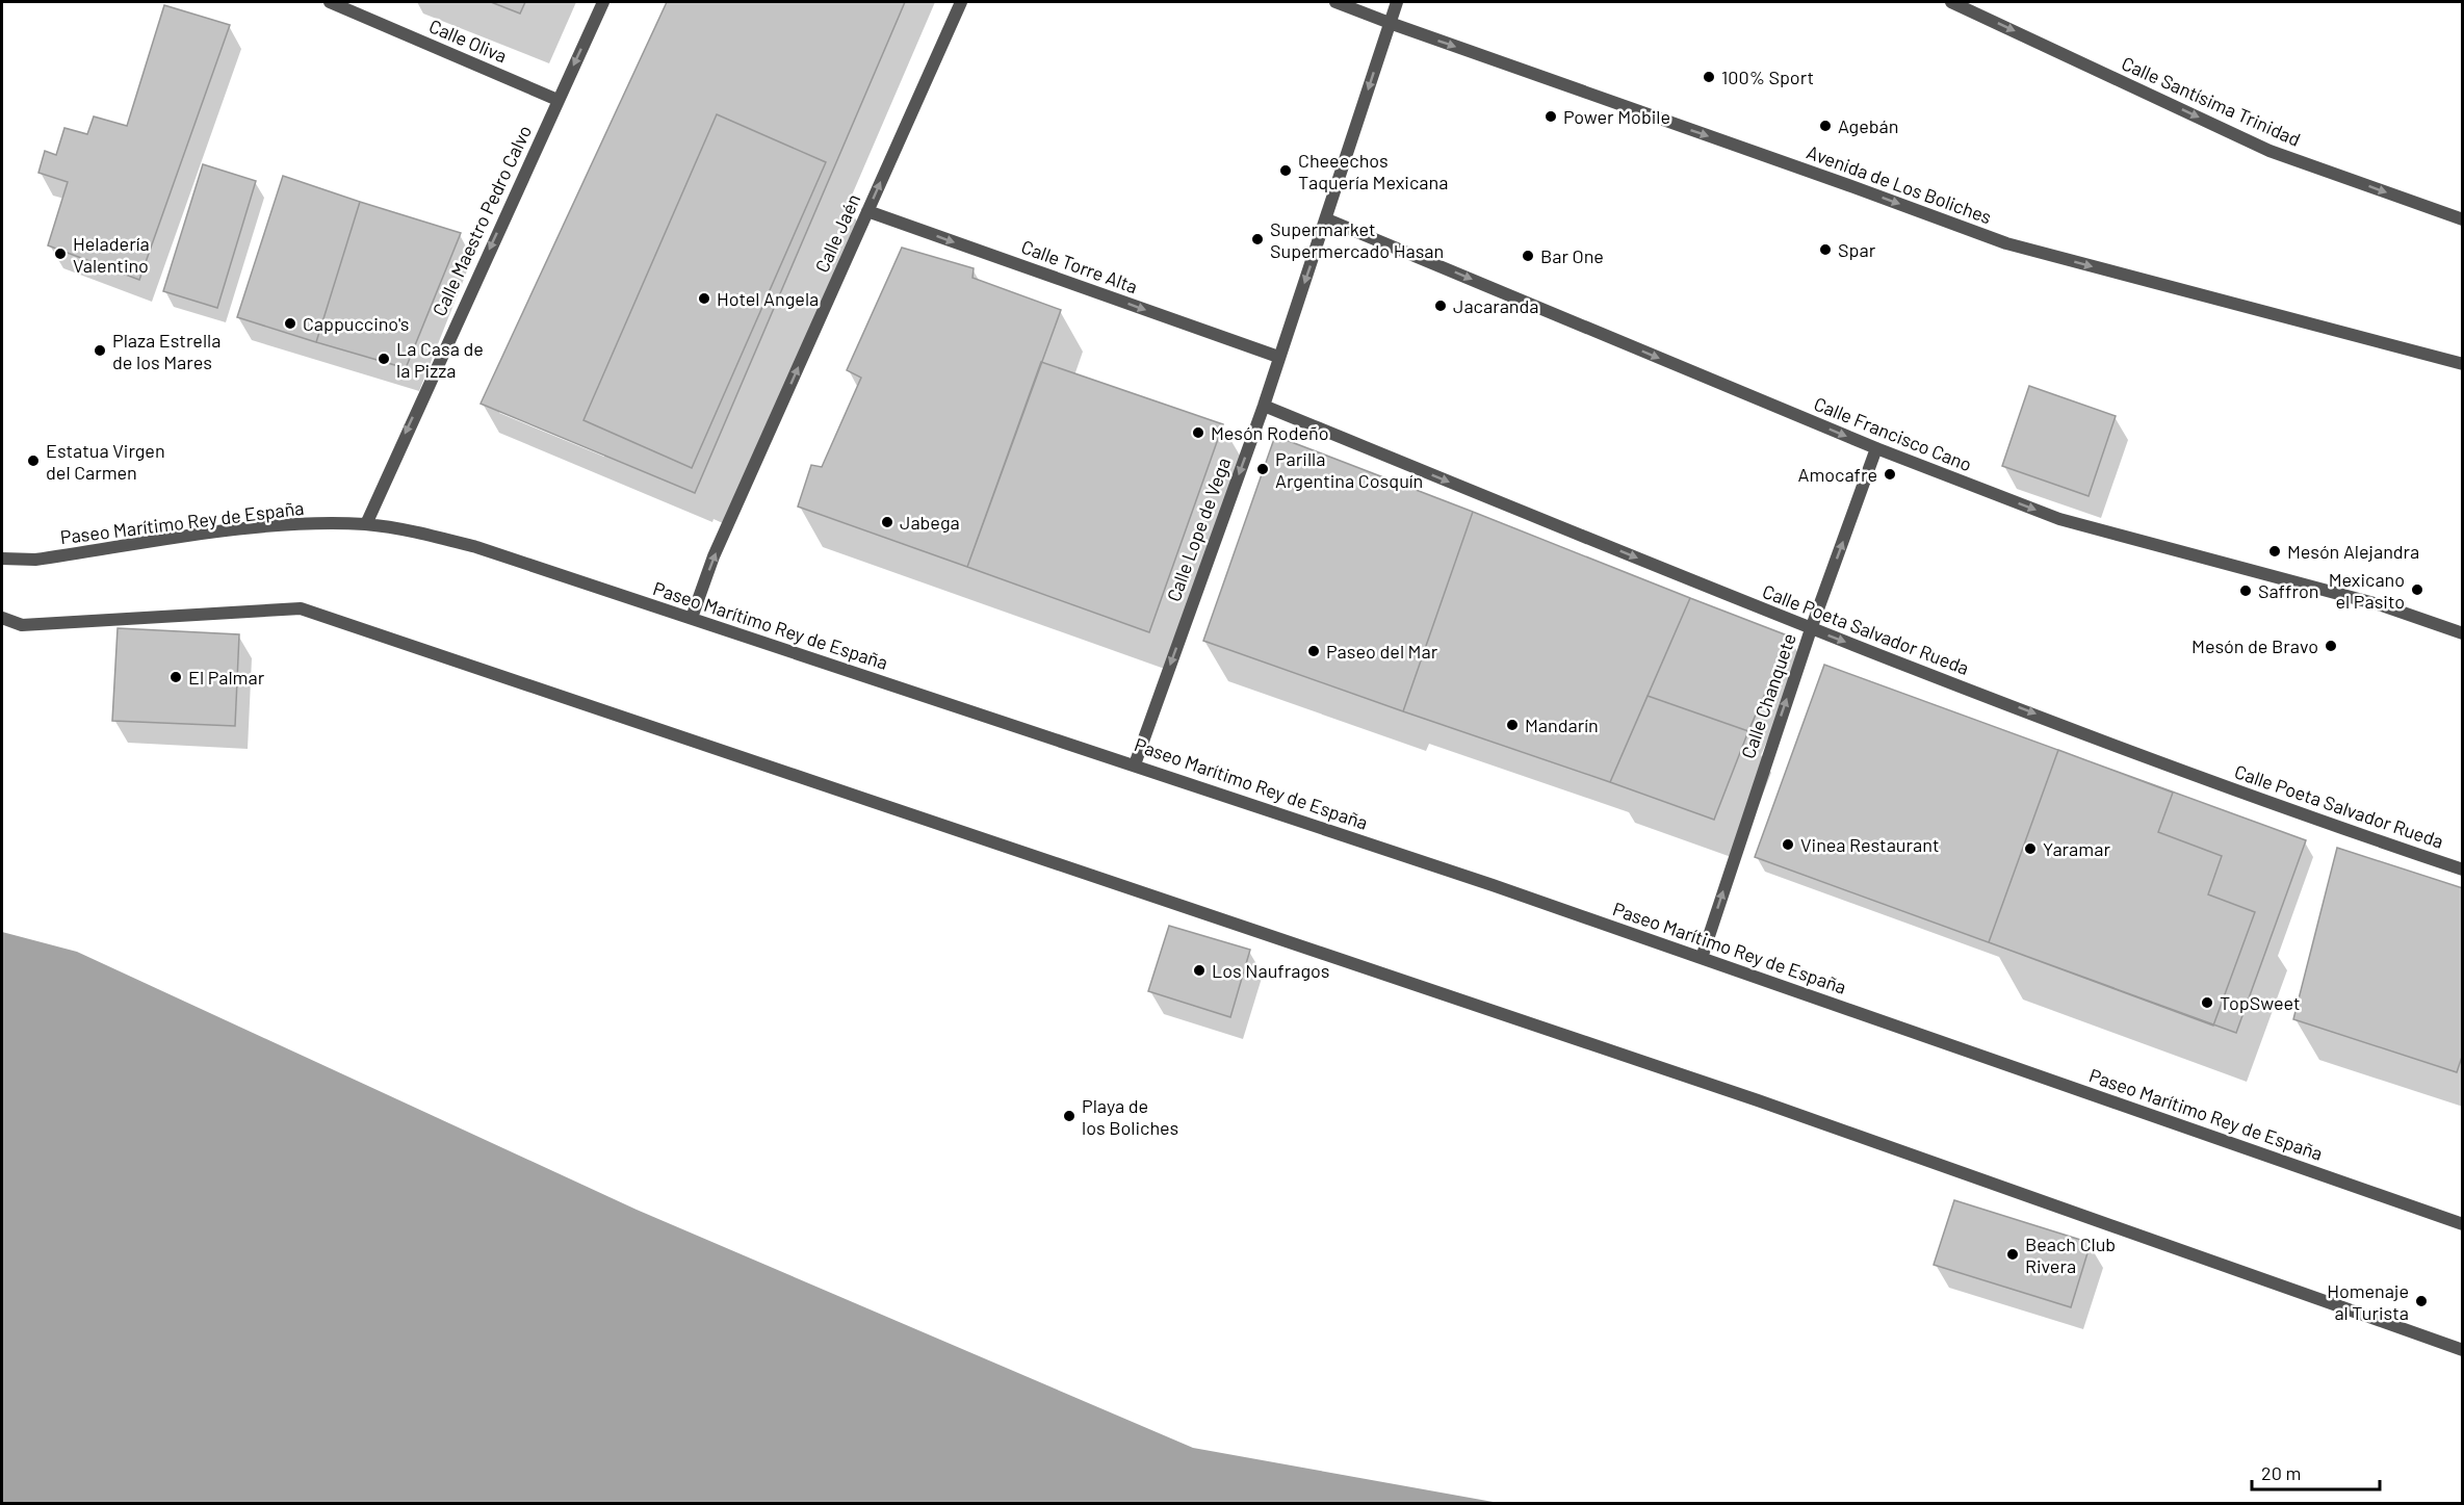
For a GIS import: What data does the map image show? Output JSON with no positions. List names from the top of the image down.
{
  "streets": {
    "street": [
      "Calle Oliva",
      "Calle Santísima Trinidad",
      "Avenida de Los Boliches",
      "Calle Maestro Pedro Calvo",
      "Calle Jaén",
      "Calle Torre Alta",
      "Calle Francisco Cano",
      "Paseo Marítimo Rey de España",
      "Calle Lope de Vega",
      "Calle Poeta Salvador Rueda",
      "Calle Chanquete"
    ]
  },
  "crossings": [
    ["Calle Oliva", "Calle Maestro Pedro Calvo"],
    ["Avenida de Los Boliches", "Calle Lope de Vega"],
    ["Calle Maestro Pedro Calvo", "Paseo Marítimo Rey de España"],
    ["Calle Jaén", "Calle Torre Alta"],
    ["Calle Jaén", "Paseo Marítimo Rey de España"],
    ["Calle Torre Alta", "Calle Lope de Vega"],
    ["Calle Francisco Cano", "Calle Lope de Vega"],
    ["Calle Francisco Cano", "Calle Chanquete"],
    ["Paseo Marítimo Rey de España", "Calle Lope de Vega"],
    ["Paseo Marítimo Rey de España", "Calle Chanquete"],
    ["Calle Lope de Vega", "Calle Poeta Salvador Rueda"],
    ["Calle Poeta Salvador Rueda", "Calle Chanquete"]
  ],
  "one_way": [
    "Calle Santísima Trinidad",
    "Avenida de Los Boliches",
    "Calle Maestro Pedro Calvo",
    "Calle Jaén",
    "Calle Torre Alta",
    "Calle Francisco Cano",
    "Calle Lope de Vega",
    "Calle Poeta Salvador Rueda",
    "Calle Chanquete"
  ],
  "places": [
    "100% Sport",
    "Power Mobile",
    "Agebán",
    "Cheeechos Taquería Mexicana",
    "Supermarket Supermercado Hasan",
    "Spar",
    "Heladería Valentino",
    "Bar One",
    "Hotel Angela",
    "Jacaranda",
    "Cappuccino's",
    "Plaza Estrella de los Mares",
    "La Casa de la Pizza",
    "Mesón Rodeño",
    "Estatua Virgen del Carmen",
    "Parilla Argentina Cosquín",
    "Amocafre",
    "Jabega",
    "Mesón Alejandra",
    "Mexicano el Pasito",
    "Saffron",
    "Mesón de Bravo",
    "Paseo del Mar",
    "El Palmar",
    "Mandarín",
    "Vinea Restaurant",
    "Yaramar",
    "Los Naufragos",
    "TopSweet",
    "Playa de los Boliches",
    "Beach Club Rivera",
    "Homenaje al Turista"
  ],
  "scale_bar": "20 m"
}
